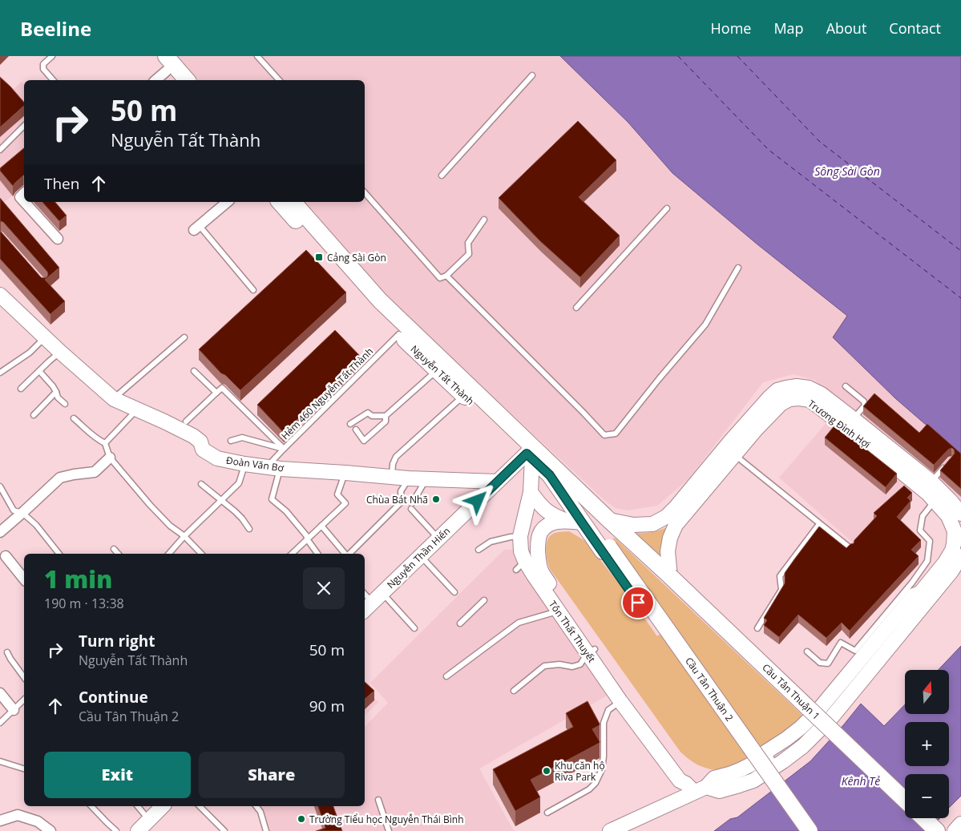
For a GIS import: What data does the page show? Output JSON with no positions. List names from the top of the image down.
{
  "streets": {
    "main road": [
      "Nguyễn Tất Thành",
      "Trương Đình Hợi",
      "Đoàn Văn Bơ",
      "Nguyễn Thần Hiến",
      "Tôn Thất Thuyết",
      "Cầu Tân Thuận 2",
      "Cầu Tân Thuận 1"
    ],
    "lane": ["Hẻm 460 Nguyễn Tất Thành"]
  },
  "crossings": [
    ["Nguyễn Tất Thành", "Hẻm 460 Nguyễn Tất Thành"],
    ["Nguyễn Tất Thành", "Trương Đình Hợi"],
    ["Nguyễn Tất Thành", "Nguyễn Thần Hiến"],
    ["Nguyễn Tất Thành", "Tôn Thất Thuyết"],
    ["Nguyễn Tất Thành", "Cầu Tân Thuận 2"],
    ["Nguyễn Tất Thành", "Cầu Tân Thuận 1"],
    ["Hẻm 460 Nguyễn Tất Thành", "Đoàn Văn Bơ"],
    ["Trương Đình Hợi", "Tôn Thất Thuyết"],
    ["Trương Đình Hợi", "Cầu Tân Thuận 1"],
    ["Đoàn Văn Bơ", "Nguyễn Thần Hiến"],
    ["Nguyễn Thần Hiến", "Tôn Thất Thuyết"]
  ],
  "water": ["Sông Sài Gòn", "Kênh Tẻ"],
  "places": {
    "transit": ["Cảng Sài Gòn"],
    "other": ["Chùa Bát Nhã", "Khu căn hộ Riva Park", "Trường Tiểu học Nguyễn Thái Bình"]
  },
  "north": "top",
  "page": {
    "header": "Beeline",
    "nav": [
      "Home",
      "Map",
      "About",
      "Contact"
    ],
    "turn": ["50 m", "Nguyễn Tất Thành"],
    "then": "Then",
    "heading": ["1 min", "190 m · 13:38"],
    "list": [
      {
        "name": "Turn right",
        "note": "Nguyễn Tất Thành",
        "value": "50 m"
      },
      {
        "name": "Continue",
        "note": "Cầu Tân Thuận 2",
        "value": "90 m"
      }
    ],
    "map_buttons": ["+", "−"],
    "buttons": ["Exit", "Share"]
  }
}
